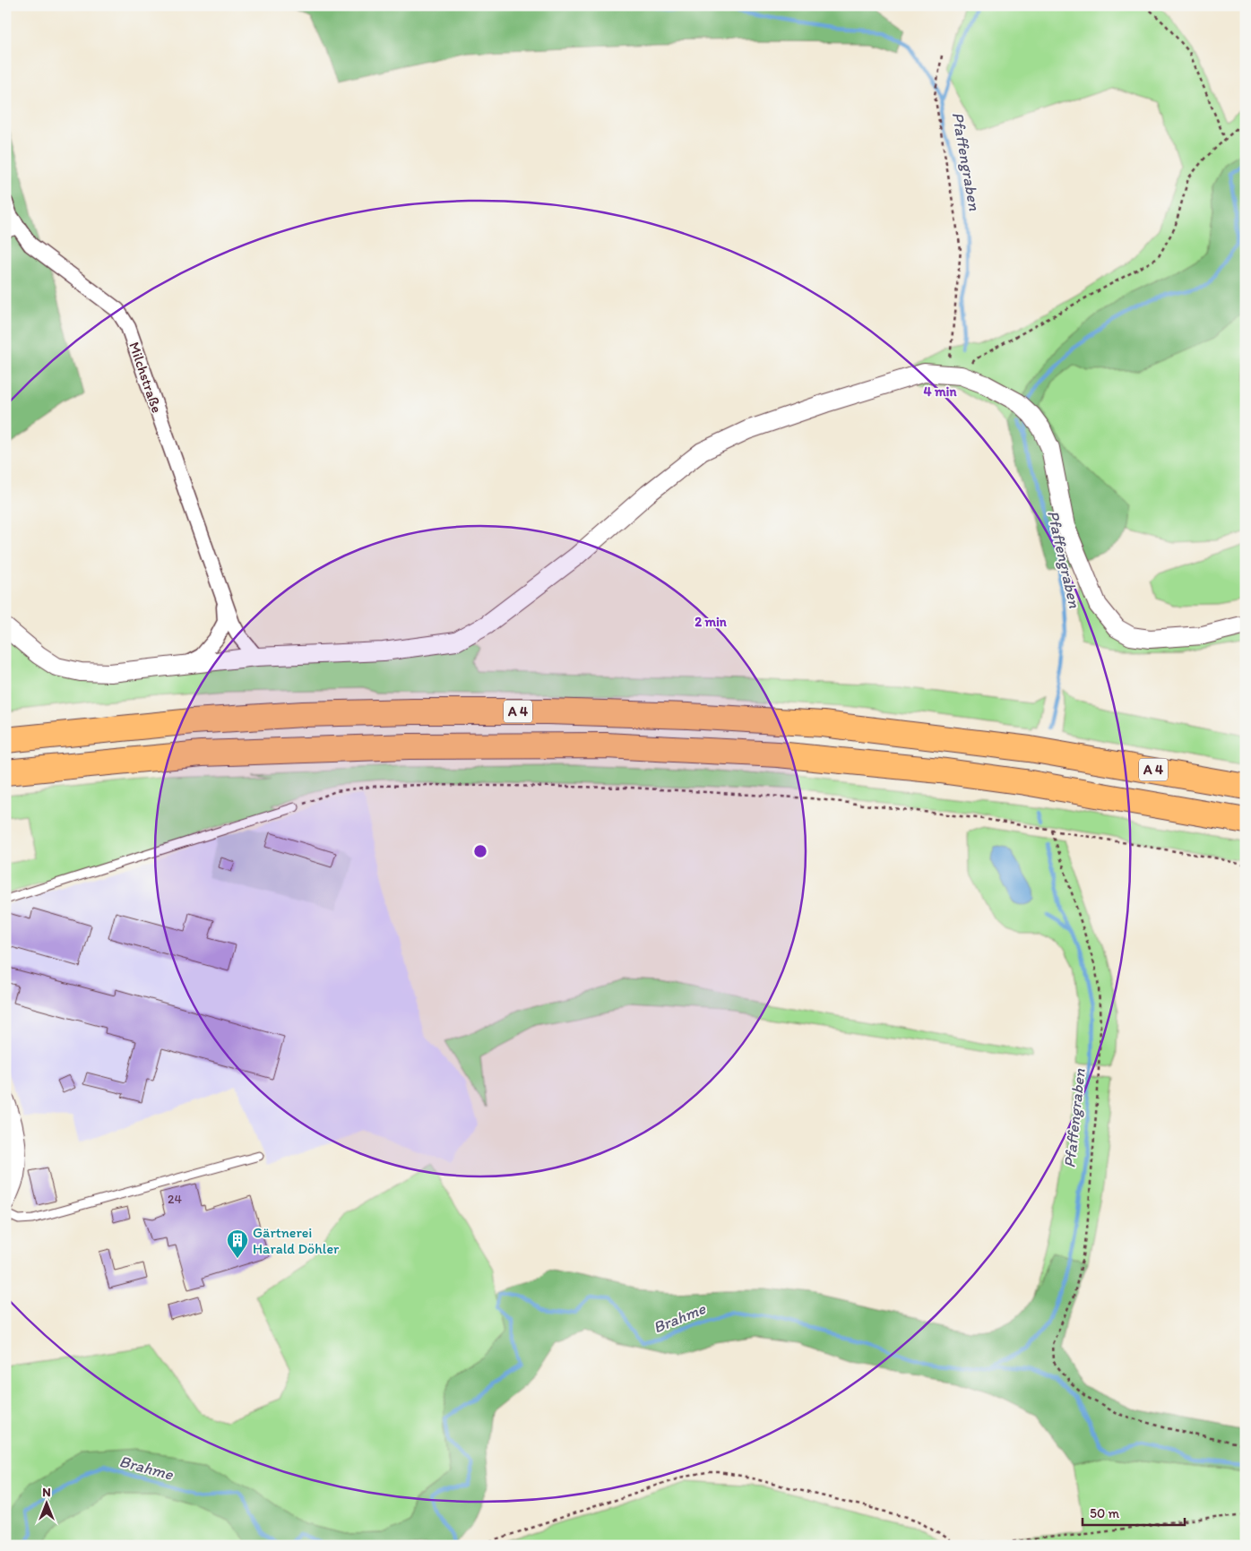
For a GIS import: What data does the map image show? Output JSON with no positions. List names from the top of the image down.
{
  "streets": {
    "highway": ["A 4"],
    "street": ["Milchstraße"]
  },
  "water": ["Pfaffengraben", "Brahme"],
  "places": {
    "building": ["Gärtnerei Harald Döhler"]
  },
  "house_numbers": ["24"],
  "scale_bar": "50 m",
  "north": "top",
  "rings": ["4 min", "2 min"]
}
